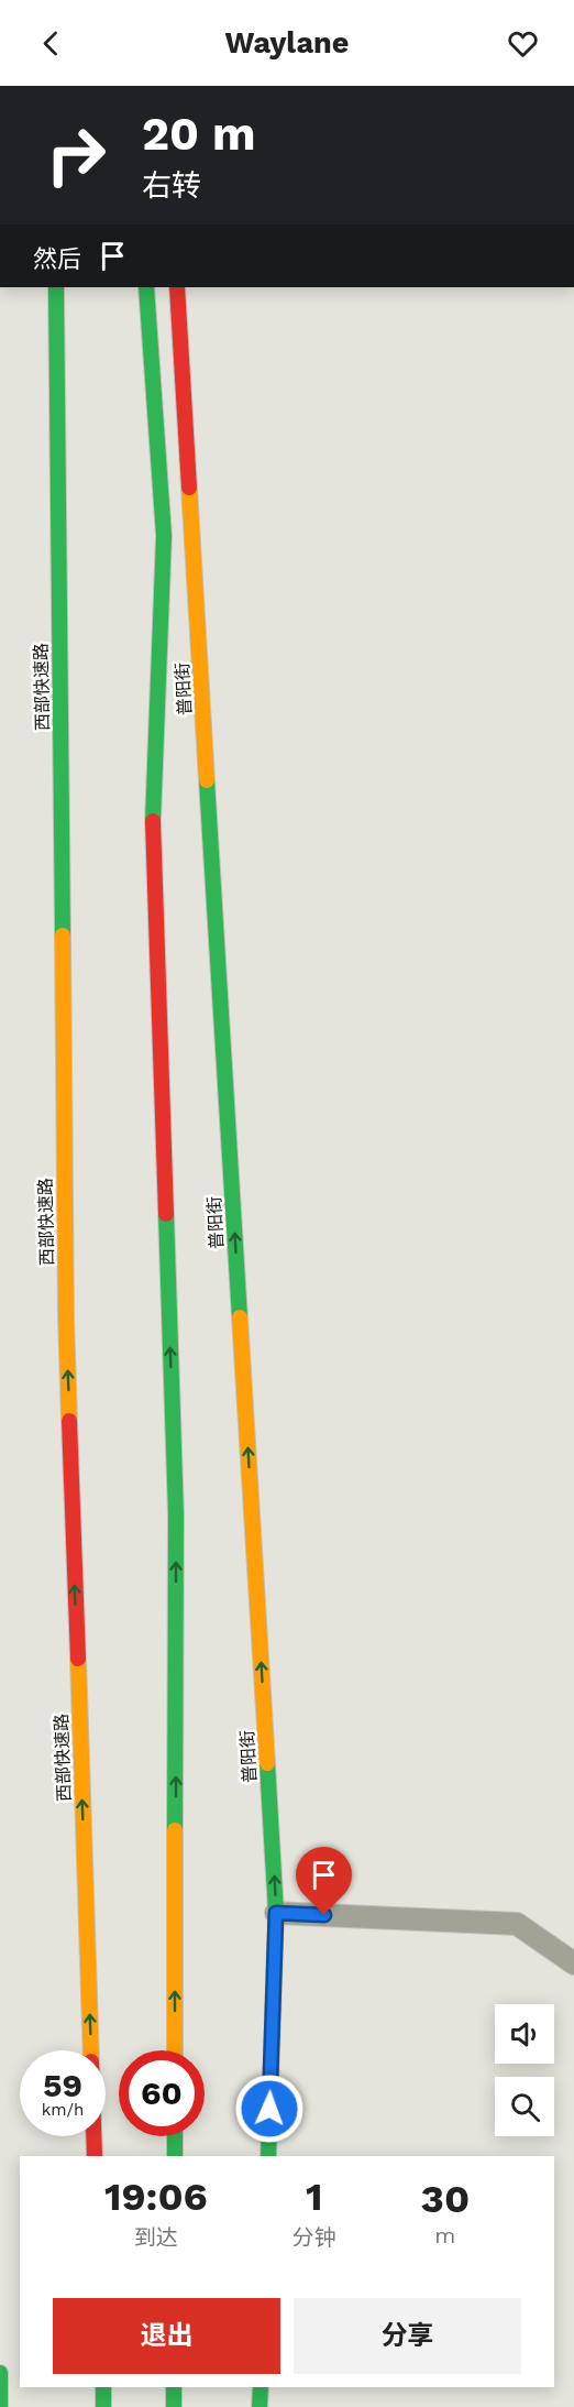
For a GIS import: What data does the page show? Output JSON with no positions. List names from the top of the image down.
{
  "streets": {
    "main road": ["西部快速路", "普阳街"]
  },
  "page": {
    "header": "Waylane",
    "turn": ["20 m", "右转"],
    "then": "然后",
    "speed": "59 km/h",
    "limit": "60",
    "eta": [
      "19:06",
      "到达",
      "1",
      "分钟",
      "30",
      "m"
    ],
    "buttons": ["退出", "分享"]
  }
}
